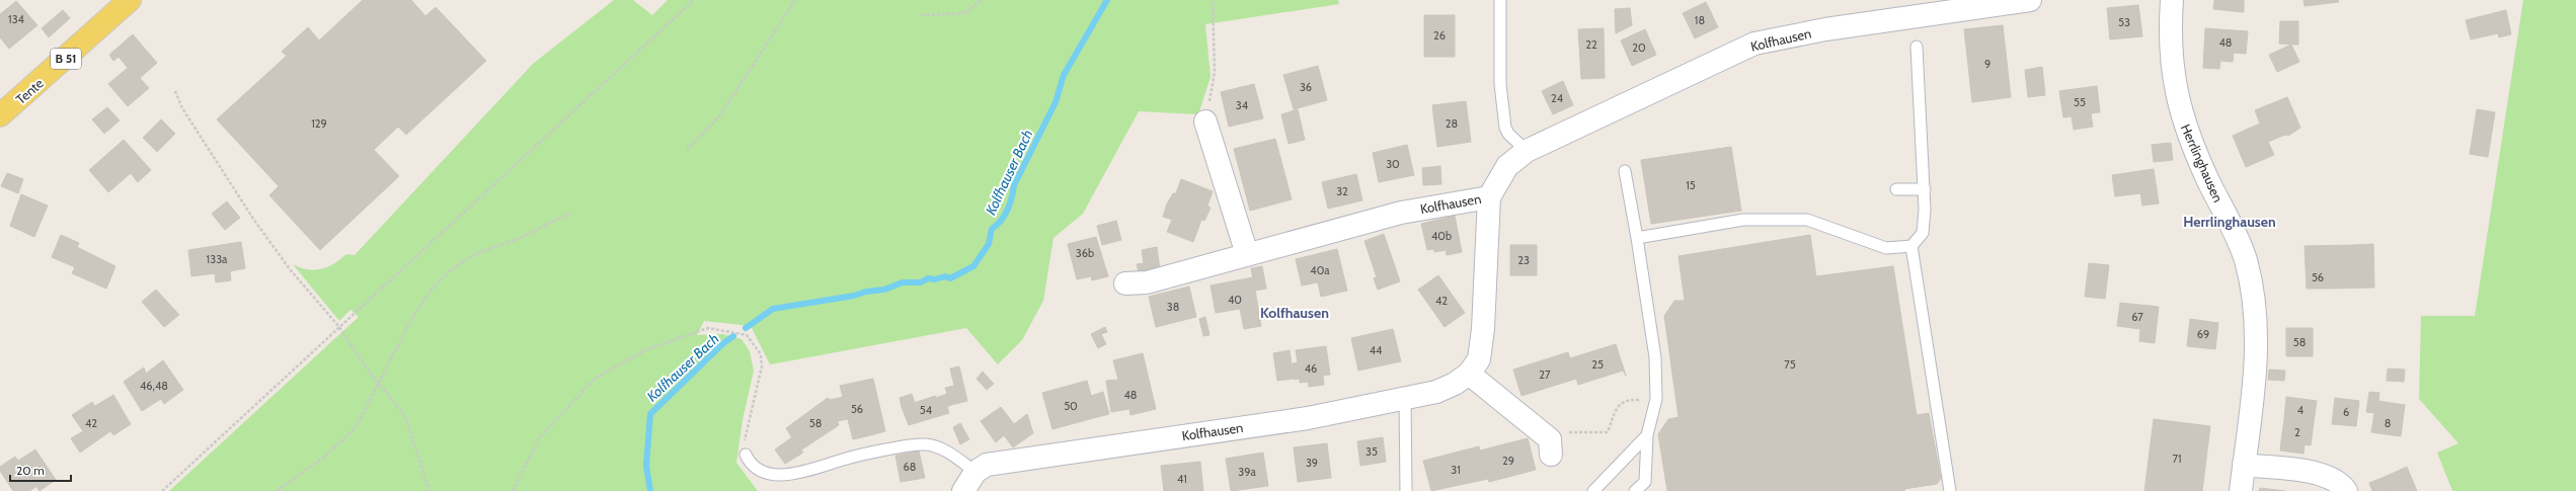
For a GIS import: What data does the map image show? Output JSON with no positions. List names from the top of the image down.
{
  "streets": {
    "main road": ["B 51", "Tente"],
    "street": ["Kolfhausen", "Herrlinghausen"]
  },
  "districts": ["Herrlinghausen", "Kolfhausen"],
  "water": ["Kolfhauser Bach"],
  "house_numbers": [
    "134",
    "18",
    "53",
    "26",
    "48",
    "22",
    "20",
    "9",
    "36",
    "24",
    "55",
    "34",
    "129",
    "28",
    "30",
    "15",
    "32",
    "40b",
    "36b",
    "133a",
    "23",
    "40a",
    "56",
    "40",
    "42",
    "38",
    "67",
    "69",
    "58",
    "44",
    "25",
    "75",
    "46",
    "27",
    "46,48",
    "48",
    "50",
    "56",
    "54",
    "4",
    "6",
    "42",
    "58",
    "8",
    "2",
    "35",
    "71",
    "29",
    "39",
    "68",
    "31",
    "39a",
    "41"
  ],
  "scale_bar": "20 m"
}
